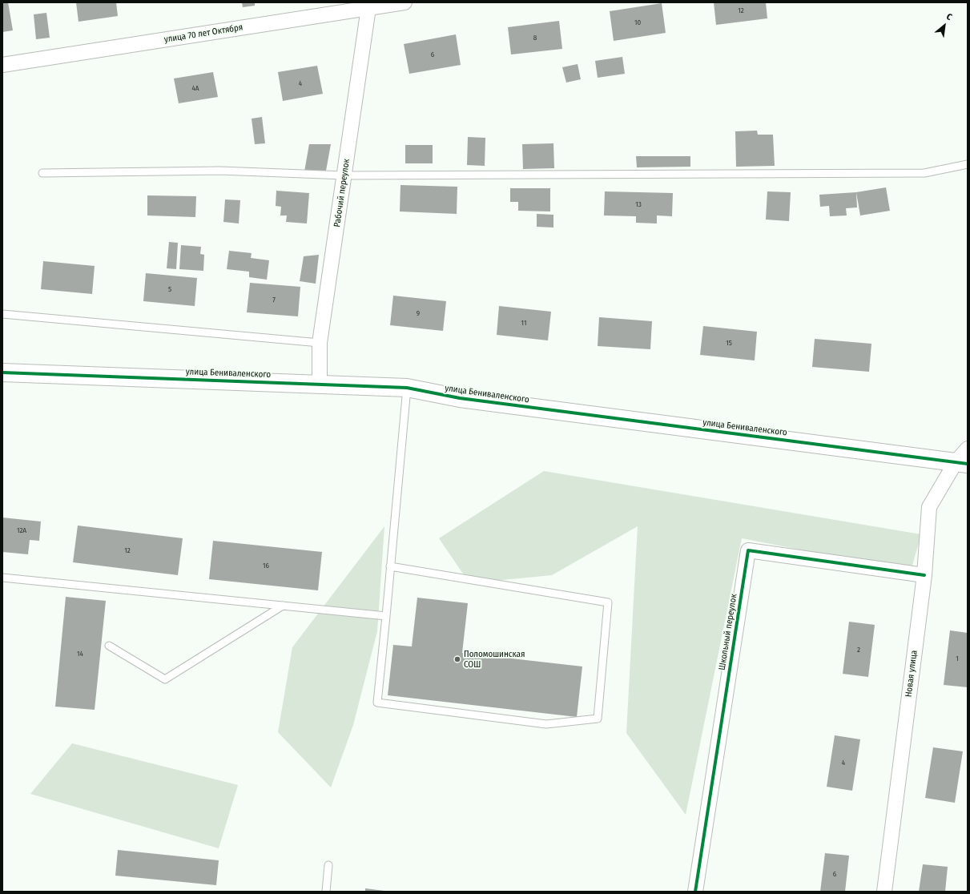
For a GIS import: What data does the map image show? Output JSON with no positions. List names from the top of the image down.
{
  "streets": {
    "street": [
      "улица 70 лет Октября",
      "Рабочий переулок",
      "улица Бениваленского",
      "Школьный переулок",
      "Новая улица"
    ]
  },
  "crossings": [
    ["улица 70 лет Октября", "Рабочий переулок"],
    ["Рабочий переулок", "улица Бениваленского"],
    ["улица Бениваленского", "Новая улица"],
    ["Школьный переулок", "Новая улица"]
  ],
  "places": ["Поломошинская СОШ"],
  "house_numbers": [
    "12",
    "10",
    "8",
    "6",
    "4",
    "4А",
    "13",
    "5",
    "7",
    "9",
    "11",
    "15",
    "12А",
    "12",
    "16",
    "2",
    "14",
    "1",
    "4",
    "6"
  ],
  "north": "top right"
}
